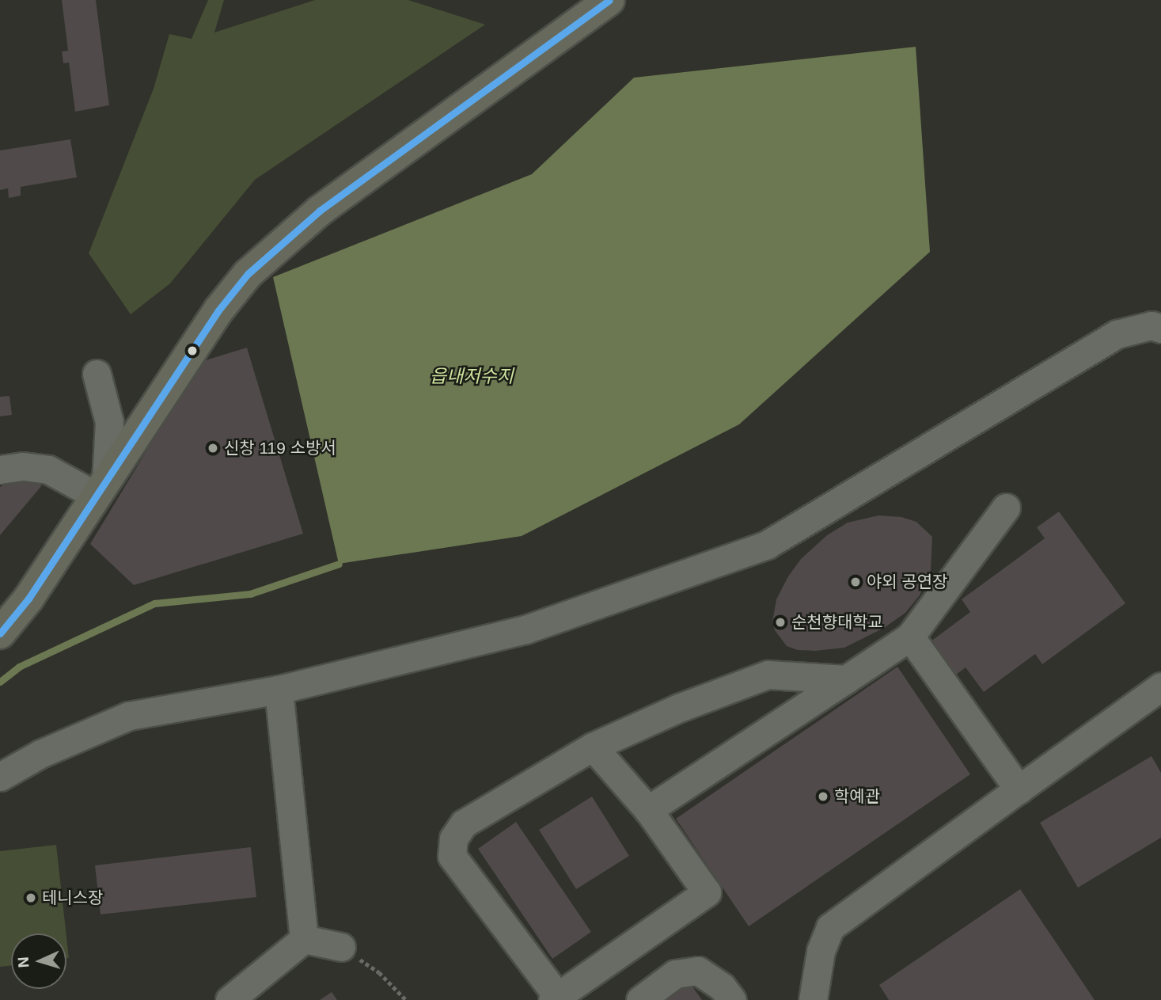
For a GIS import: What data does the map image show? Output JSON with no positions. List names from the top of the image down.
{
  "water": ["읍내저수지"],
  "places": [
    "신창 119 소방서",
    "야외 공연장",
    "순천향대학교",
    "학예관",
    "테니스장"
  ],
  "north": "left"
}
